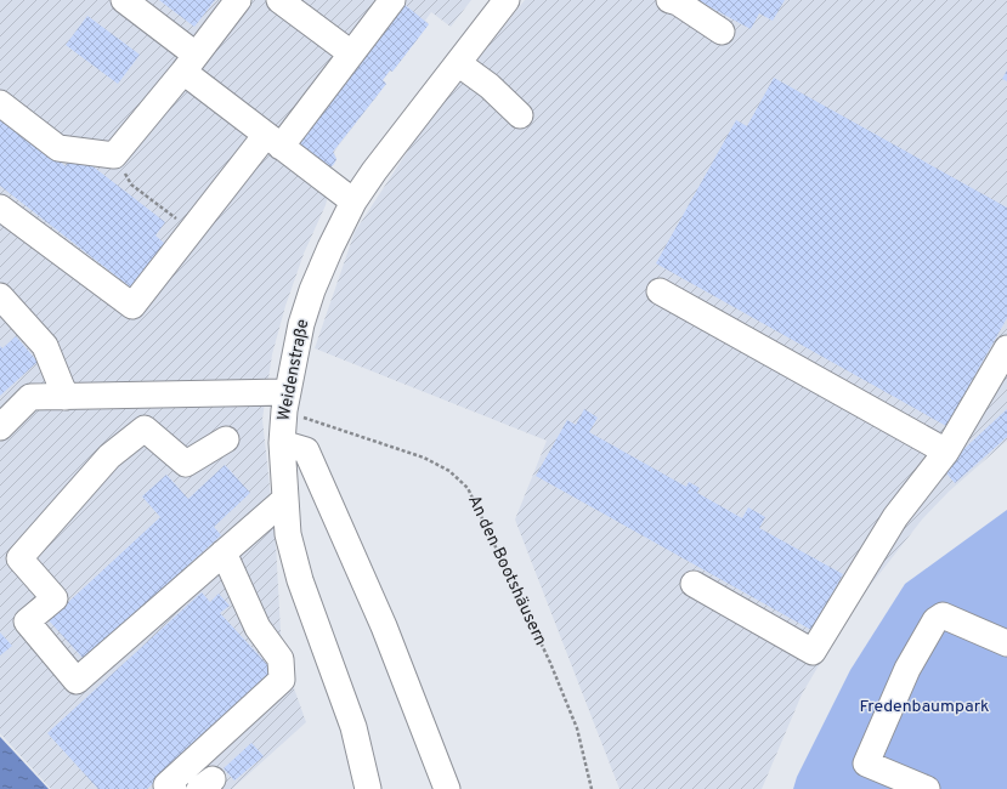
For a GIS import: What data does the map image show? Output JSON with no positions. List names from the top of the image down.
{
  "streets": {
    "street": ["Weidenstraße"],
    "path": ["An den Bootshäusern"]
  },
  "crossings": [
    ["Weidenstraße", "An den Bootshäusern"]
  ],
  "parks": ["Fredenbaumpark"]
}
